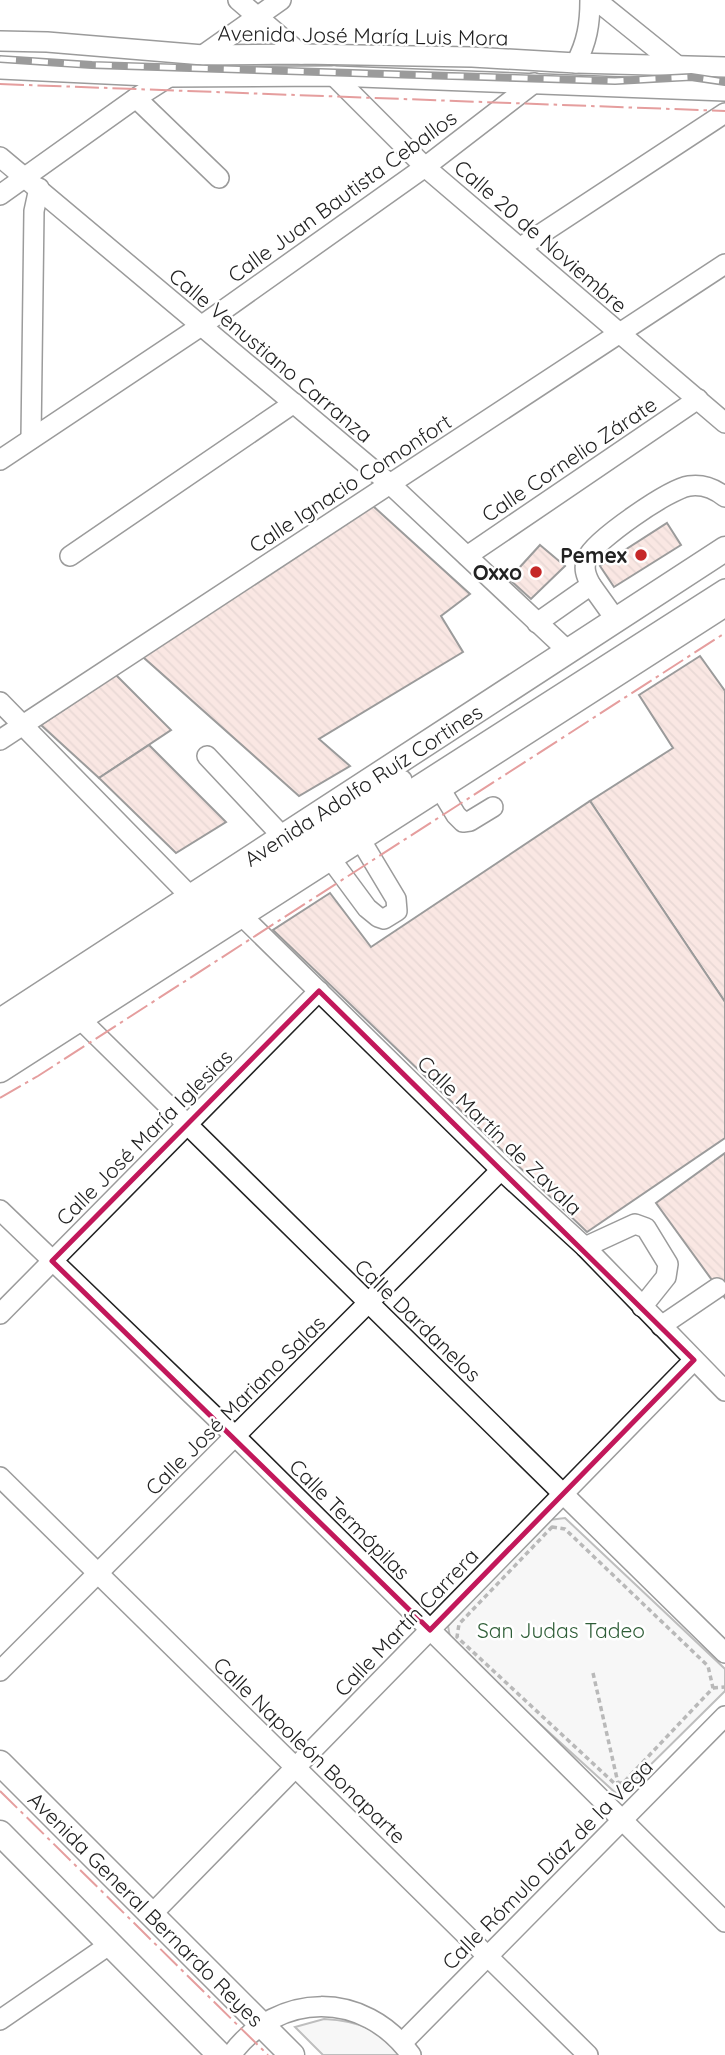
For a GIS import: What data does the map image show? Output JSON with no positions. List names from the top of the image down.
{
  "streets": {
    "main road": ["Avenida Adolfo Ruíz Cortines", "Avenida General Bernardo Reyes"],
    "street": [
      "Avenida José María Luis Mora",
      "Calle Juan Bautista Ceballos",
      "Calle 20 de Noviembre",
      "Calle Venustiano Carranza",
      "Calle Cornelio Zárate",
      "Calle Ignacio Comonfort",
      "Calle Martín de Zavala",
      "Calle José María Iglesias",
      "Calle Dardanelos",
      "Calle José Mariano Salas",
      "Calle Termópilas",
      "Calle Martín Carrera",
      "Calle Napoleón Bonaparte",
      "Calle Rómulo Díaz de la Vega"
    ]
  },
  "crossings": [
    ["Avenida José María Luis Mora", "Calle Juan Bautista Ceballos"],
    ["Avenida José María Luis Mora", "Calle 20 de Noviembre"],
    ["Calle Juan Bautista Ceballos", "Calle 20 de Noviembre"],
    ["Calle Juan Bautista Ceballos", "Calle Venustiano Carranza"],
    ["Calle 20 de Noviembre", "Calle Cornelio Zárate"],
    ["Calle 20 de Noviembre", "Calle Ignacio Comonfort"],
    ["Calle Venustiano Carranza", "Calle Cornelio Zárate"],
    ["Calle Venustiano Carranza", "Calle Ignacio Comonfort"],
    ["Calle Venustiano Carranza", "Avenida Adolfo Ruíz Cortines"],
    ["Avenida Adolfo Ruíz Cortines", "Calle Martín de Zavala"],
    ["Avenida Adolfo Ruíz Cortines", "Calle Dardanelos"],
    ["Calle Martín de Zavala", "Calle José María Iglesias"],
    ["Calle Martín de Zavala", "Calle José Mariano Salas"],
    ["Calle Martín de Zavala", "Calle Martín Carrera"],
    ["Calle José María Iglesias", "Calle Dardanelos"],
    ["Calle José María Iglesias", "Calle Termópilas"],
    ["Calle Dardanelos", "Calle José Mariano Salas"],
    ["Calle Dardanelos", "Calle Martín Carrera"],
    ["Calle José Mariano Salas", "Calle Termópilas"],
    ["Calle José Mariano Salas", "Calle Napoleón Bonaparte"],
    ["Calle Termópilas", "Calle Martín Carrera"],
    ["Calle Termópilas", "Calle Rómulo Díaz de la Vega"],
    ["Calle Martín Carrera", "Calle Napoleón Bonaparte"],
    ["Calle Martín Carrera", "Avenida General Bernardo Reyes"],
    ["Calle Napoleón Bonaparte", "Calle Rómulo Díaz de la Vega"]
  ],
  "parks": ["San Judas Tadeo"],
  "places": ["Pemex", "Oxxo"]
}
